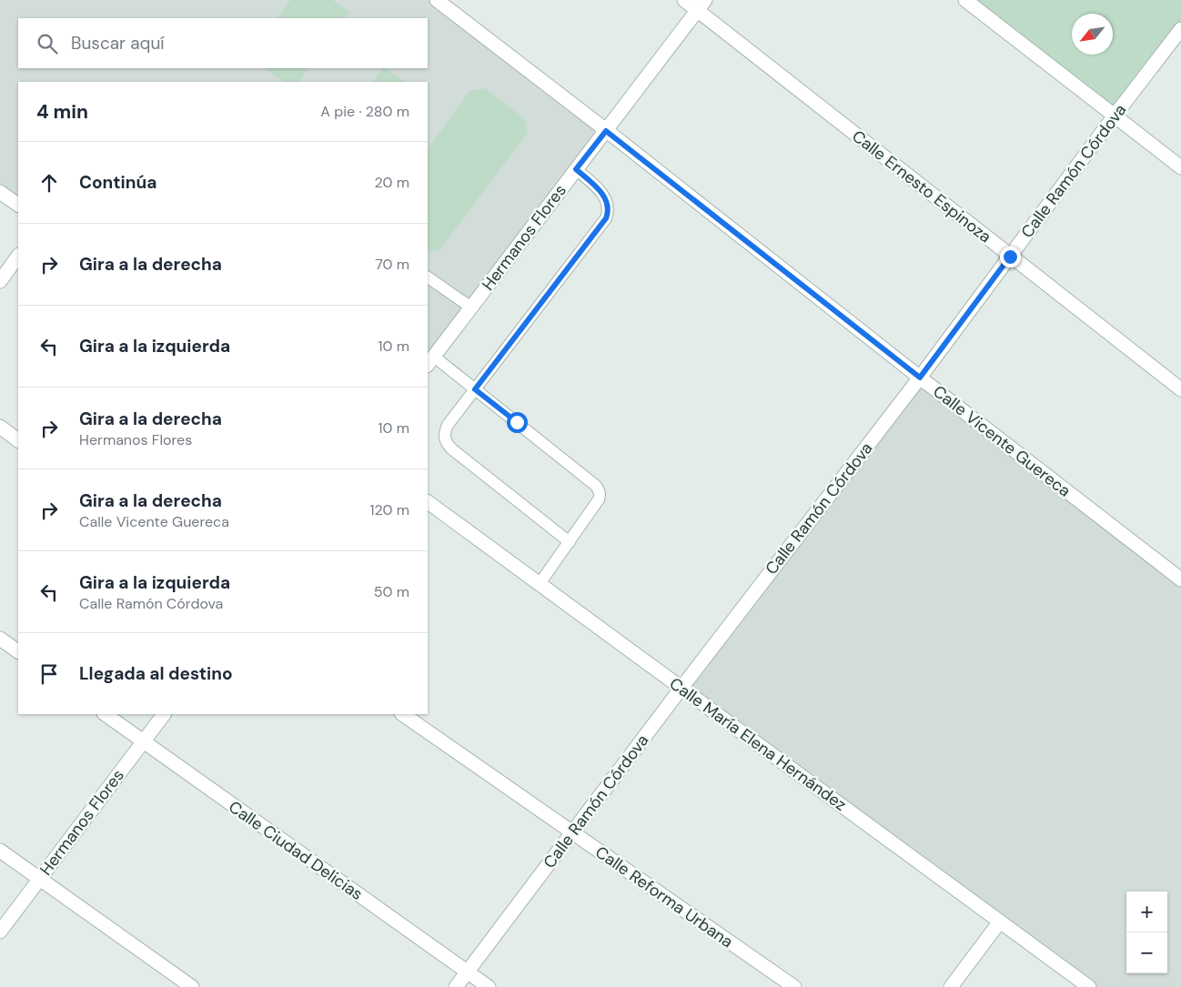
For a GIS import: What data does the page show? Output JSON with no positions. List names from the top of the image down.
{
  "streets": {
    "street": [
      "Calle Ramón Córdova",
      "Calle Ernesto Espinoza",
      "Hermanos Flores",
      "Calle Vicente Guereca",
      "Calle María Elena Hernández",
      "Calle Ciudad Delicias",
      "Calle Reforma Urbana"
    ]
  },
  "crossings": [
    ["Calle Ramón Córdova", "Calle Ernesto Espinoza"],
    ["Calle Ramón Córdova", "Calle Vicente Guereca"],
    ["Calle Ramón Córdova", "Calle María Elena Hernández"],
    ["Calle Ramón Córdova", "Calle Ciudad Delicias"],
    ["Calle Ramón Córdova", "Calle Reforma Urbana"],
    ["Calle Ernesto Espinoza", "Hermanos Flores"],
    ["Hermanos Flores", "Calle Vicente Guereca"],
    ["Hermanos Flores", "Calle Ciudad Delicias"]
  ],
  "north": "bottom left",
  "page": {
    "search": "Buscar aquí",
    "heading": ["4 min", "A pie · 280 m"],
    "list": [
      ["Continúa", "20 m"],
      ["Gira a la derecha", "70 m"],
      ["Gira a la izquierda", "10 m"],
      ["Gira a la derecha", "Hermanos Flores", "10 m"],
      ["Gira a la derecha", "Calle Vicente Guereca", "120 m"],
      ["Gira a la izquierda", "Calle Ramón Córdova", "50 m"],
      "Llegada al destino"
    ],
    "map_buttons": ["+", "−"]
  }
}
